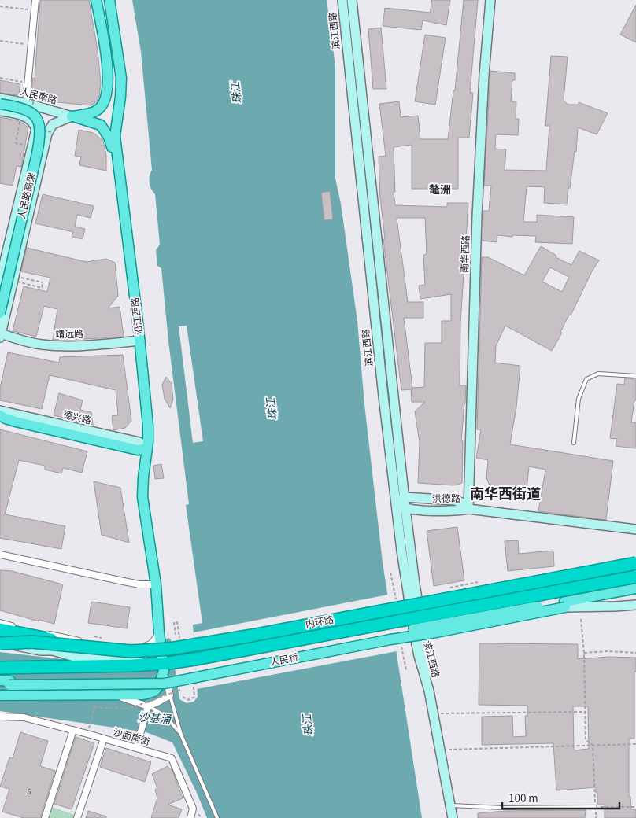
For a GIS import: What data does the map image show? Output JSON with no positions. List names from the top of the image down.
{
  "streets": {
    "highway": ["内环路"],
    "main road": [
      "滨江西路",
      "人民南路",
      "人民路高架",
      "南华西路",
      "沿江西路",
      "靖远路",
      "德兴路",
      "洪德路",
      "人民桥"
    ],
    "street": ["沙面南街"]
  },
  "crossings": [
    ["滨江西路", "洪德路"],
    ["南华西路", "洪德路"],
    ["沿江西路", "靖远路"],
    ["沿江西路", "德兴路"],
    ["沿江西路", "内环路"]
  ],
  "districts": ["鼇洲", "南华西街道"],
  "water": ["珠江", "沙基涌"],
  "house_numbers": ["6"],
  "scale_bar": "100 m"
}
